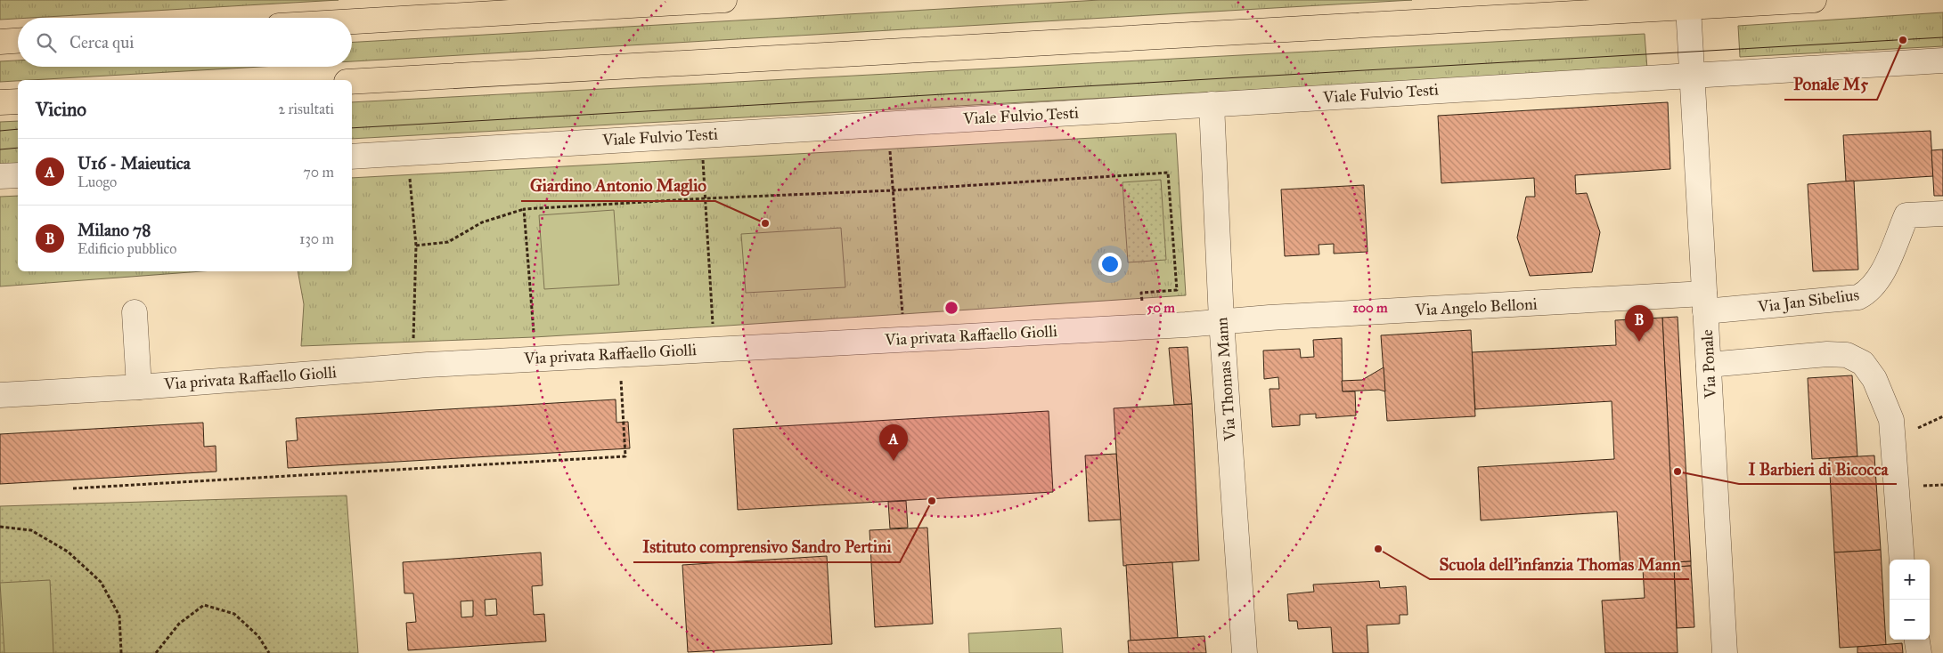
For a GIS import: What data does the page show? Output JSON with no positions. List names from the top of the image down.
{
  "streets": {
    "street": [
      "Viale Fulvio Testi",
      "Via Jan Sibelius",
      "Via Angelo Belloni",
      "Via privata Raffaello Giolli",
      "Via Ponale",
      "Via Thomas Mann"
    ]
  },
  "crossings": [
    ["Viale Fulvio Testi", "Via Ponale"],
    ["Viale Fulvio Testi", "Via Thomas Mann"],
    ["Via Jan Sibelius", "Via Angelo Belloni"],
    ["Via Jan Sibelius", "Via Ponale"],
    ["Via Angelo Belloni", "Via privata Raffaello Giolli"],
    ["Via Angelo Belloni", "Via Ponale"],
    ["Via Angelo Belloni", "Via Thomas Mann"],
    ["Via privata Raffaello Giolli", "Via Thomas Mann"]
  ],
  "places": [
    "Ponale M5",
    "Giardino Antonio Maglio",
    "I Barbieri di Bicocca",
    "Istituto comprensivo Sandro Pertini",
    "Scuola dell'infanzia Thomas Mann"
  ],
  "page": {
    "search": "Cerca qui",
    "heading": ["Vicino", "2 risultati"],
    "list": [
      {
        "mark": "A",
        "name": "U16 - Maieutica",
        "note": "Luogo",
        "value": "70 m"
      },
      {
        "mark": "B",
        "name": "Milano 78",
        "note": "Edificio pubblico",
        "value": "130 m"
      }
    ],
    "pins": ["B", "A"],
    "map_buttons": ["+", "−"]
  },
  "rings": ["50 m", "100 m"]
}
